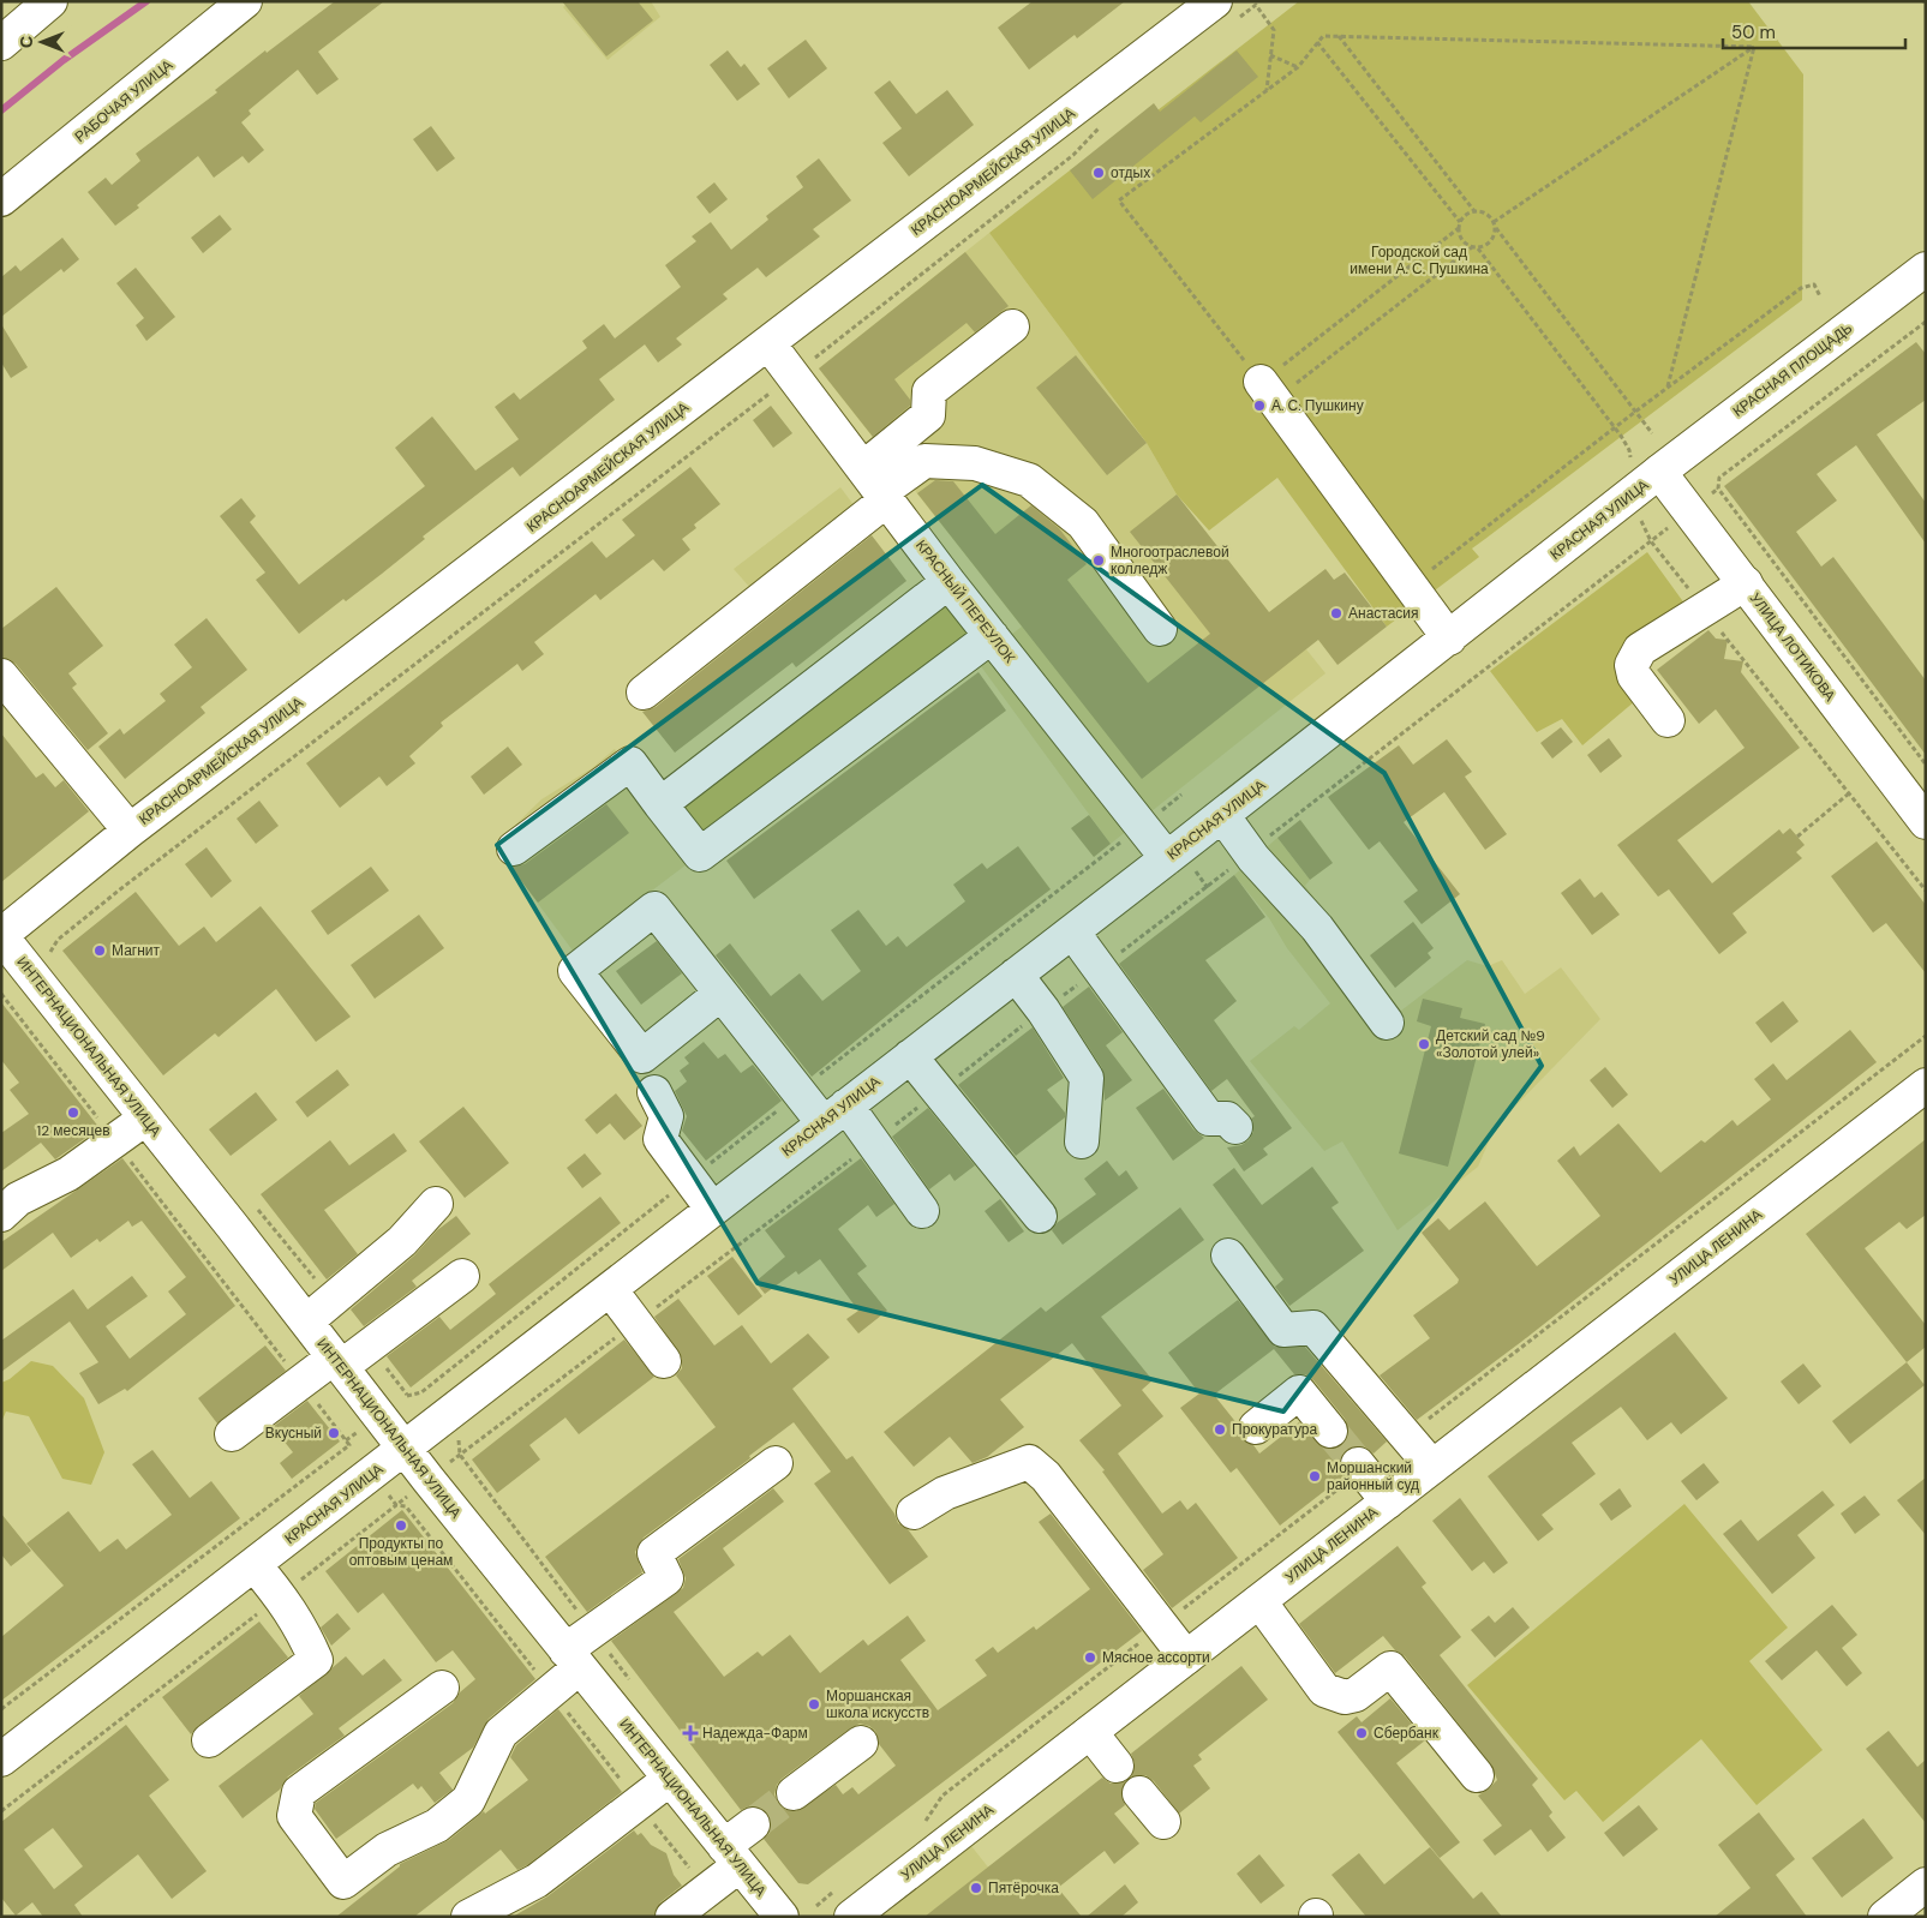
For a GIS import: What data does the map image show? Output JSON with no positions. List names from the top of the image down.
{
  "streets": {
    "street": [
      "РАБОЧАЯ УЛИЦА",
      "КРАСНОАРМЕЙСКАЯ УЛИЦА",
      "КРАСНАЯ ПЛОЩАДЬ",
      "КРАСНАЯ УЛИЦА",
      "КРАСНЫЙ ПЕРЕУЛОК",
      "УЛИЦА ЛОТИКОВА",
      "ИНТЕРНАЦИОНАЛЬНАЯ УЛИЦА",
      "УЛИЦА ЛЕНИНА"
    ]
  },
  "crossings": [
    ["КРАСНОАРМЕЙСКАЯ УЛИЦА", "КРАСНЫЙ ПЕРЕУЛОК"],
    ["КРАСНОАРМЕЙСКАЯ УЛИЦА", "ИНТЕРНАЦИОНАЛЬНАЯ УЛИЦА"],
    ["КРАСНАЯ ПЛОЩАДЬ", "КРАСНАЯ УЛИЦА"],
    ["КРАСНАЯ ПЛОЩАДЬ", "УЛИЦА ЛОТИКОВА"],
    ["КРАСНАЯ УЛИЦА", "КРАСНЫЙ ПЕРЕУЛОК"],
    ["КРАСНАЯ УЛИЦА", "УЛИЦА ЛОТИКОВА"],
    ["КРАСНАЯ УЛИЦА", "ИНТЕРНАЦИОНАЛЬНАЯ УЛИЦА"]
  ],
  "parks": ["Городской сад имени А. С. Пушкина"],
  "places": {
    "other": [
      "отдых",
      "А. С. Пушкину",
      "Многоотраслевой колледж",
      "Анастасия",
      "Магнит",
      "Детский сад №9 «Золотой улей»",
      "12 месяцев",
      "Прокуратура",
      "Вкусный",
      "Моршанский районный суд",
      "Продукты по оптовым ценам",
      "Мясное ассорти",
      "Моршанская школа искусств",
      "Сбербанк",
      "Пятёрочка"
    ],
    "health": ["Надежда-Фарм"]
  },
  "scale_bar": "50 m",
  "north": "left"
}
